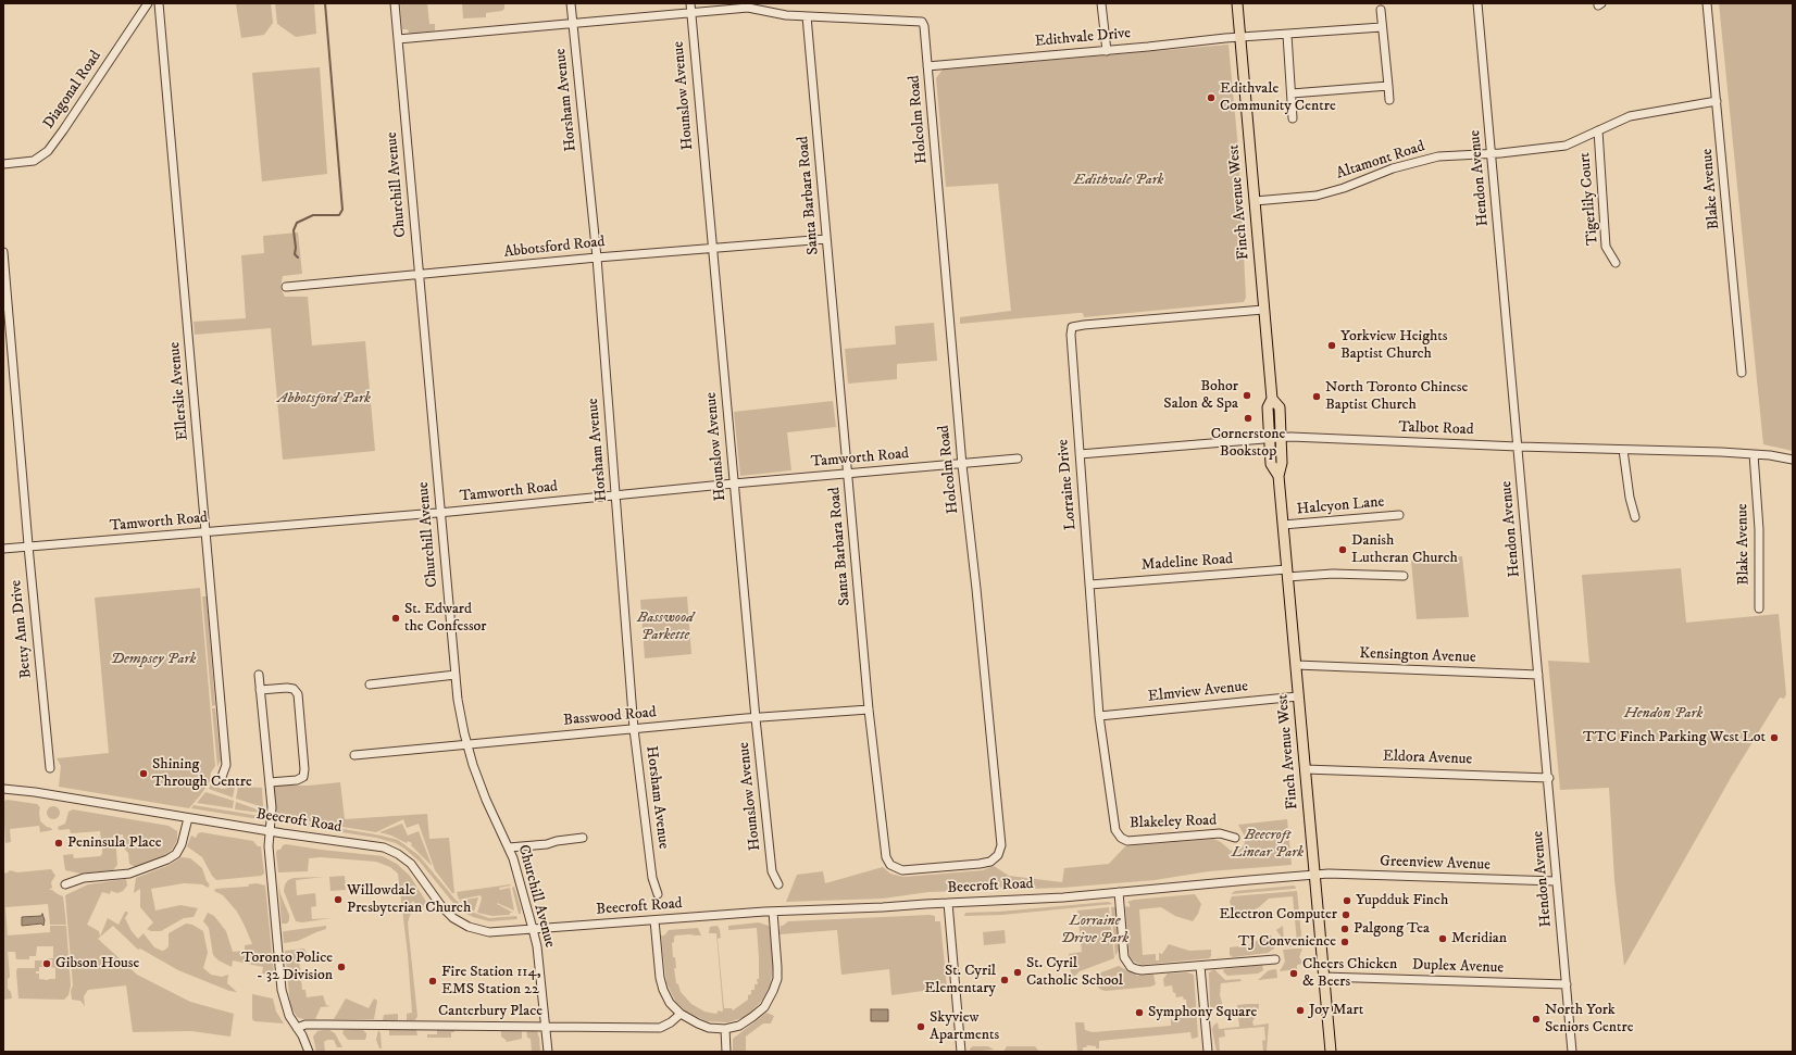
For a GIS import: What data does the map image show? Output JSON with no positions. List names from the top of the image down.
{
  "streets": {
    "main road": ["Finch Avenue West"],
    "street": [
      "Edithvale Drive",
      "Diagonal Road",
      "Hounslow Avenue",
      "Horsham Avenue",
      "Holcolm Road",
      "Altamont Road",
      "Hendon Avenue",
      "Churchill Avenue",
      "Blake Avenue",
      "Santa Barbara Road",
      "Tigerlily Court",
      "Abbotsford Road",
      "Ellerslie Avenue",
      "Talbot Road",
      "Tamworth Road",
      "Lorraine Drive",
      "Halcyon Lane",
      "Madeline Road",
      "Betty Ann Drive",
      "Kensington Avenue",
      "Elmview Avenue",
      "Basswood Road",
      "Eldora Avenue",
      "Beecroft Road",
      "Blakeley Road",
      "Greenview Avenue",
      "Duplex Avenue",
      "Canterbury Place"
    ]
  },
  "crossings": [
    ["Edithvale Drive", "Holcolm Road"],
    ["Edithvale Drive", "Finch Avenue West"],
    ["Hounslow Avenue", "Abbotsford Road"],
    ["Hounslow Avenue", "Tamworth Road"],
    ["Hounslow Avenue", "Basswood Road"],
    ["Horsham Avenue", "Abbotsford Road"],
    ["Horsham Avenue", "Tamworth Road"],
    ["Horsham Avenue", "Basswood Road"],
    ["Holcolm Road", "Santa Barbara Road"],
    ["Holcolm Road", "Tamworth Road"],
    ["Altamont Road", "Hendon Avenue"],
    ["Altamont Road", "Blake Avenue"],
    ["Altamont Road", "Tigerlily Court"],
    ["Altamont Road", "Finch Avenue West"],
    ["Hendon Avenue", "Talbot Road"],
    ["Hendon Avenue", "Kensington Avenue"],
    ["Hendon Avenue", "Eldora Avenue"],
    ["Hendon Avenue", "Greenview Avenue"],
    ["Hendon Avenue", "Duplex Avenue"],
    ["Churchill Avenue", "Abbotsford Road"],
    ["Churchill Avenue", "Tamworth Road"],
    ["Churchill Avenue", "Basswood Road"],
    ["Churchill Avenue", "Beecroft Road"],
    ["Churchill Avenue", "Canterbury Place"],
    ["Blake Avenue", "Talbot Road"],
    ["Santa Barbara Road", "Abbotsford Road"],
    ["Santa Barbara Road", "Tamworth Road"],
    ["Santa Barbara Road", "Basswood Road"],
    ["Finch Avenue West", "Talbot Road"],
    ["Finch Avenue West", "Lorraine Drive"],
    ["Finch Avenue West", "Halcyon Lane"],
    ["Finch Avenue West", "Madeline Road"],
    ["Finch Avenue West", "Kensington Avenue"],
    ["Finch Avenue West", "Elmview Avenue"],
    ["Finch Avenue West", "Eldora Avenue"],
    ["Finch Avenue West", "Beecroft Road"],
    ["Finch Avenue West", "Greenview Avenue"],
    ["Finch Avenue West", "Duplex Avenue"],
    ["Ellerslie Avenue", "Tamworth Road"],
    ["Talbot Road", "Lorraine Drive"],
    ["Tamworth Road", "Betty Ann Drive"],
    ["Lorraine Drive", "Madeline Road"],
    ["Lorraine Drive", "Elmview Avenue"],
    ["Lorraine Drive", "Blakeley Road"],
    ["Beecroft Road", "Greenview Avenue"],
    ["Beecroft Road", "Canterbury Place"]
  ],
  "parks": [
    "Edithvale Park",
    "Abbotsford Park",
    "Basswood Parkette",
    "Dempsey Park",
    "Hendon Park",
    "Beecroft Linear Park",
    "Lorraine Drive Park"
  ],
  "places": [
    "Edithvale Community Centre",
    "Yorkview Heights Baptist Church",
    "Bohor Salon & Spa",
    "North Toronto Chinese Baptist Church",
    "Cornerstone Bookstop",
    "Danish Lutheran Church",
    "St. Edward the Confessor",
    "TTC Finch Parking West Lot",
    "Shining Through Centre",
    "Peninsula Place",
    "Willowdale Presbyterian Church",
    "Yupdduk Finch",
    "Electron Computer",
    "Palgong Tea",
    "Meridian",
    "TJ Convenience",
    "Gibson House",
    "Toronto Police - 32 Division",
    "St. Cyril Catholic School",
    "Cheers Chicken & Beers",
    "St. Cyril Elementary",
    "Fire Station 114, EMS Station 22",
    "Joy Mart",
    "Symphony Square",
    "North York Seniors Centre",
    "Skyview Apartments"
  ]
}
